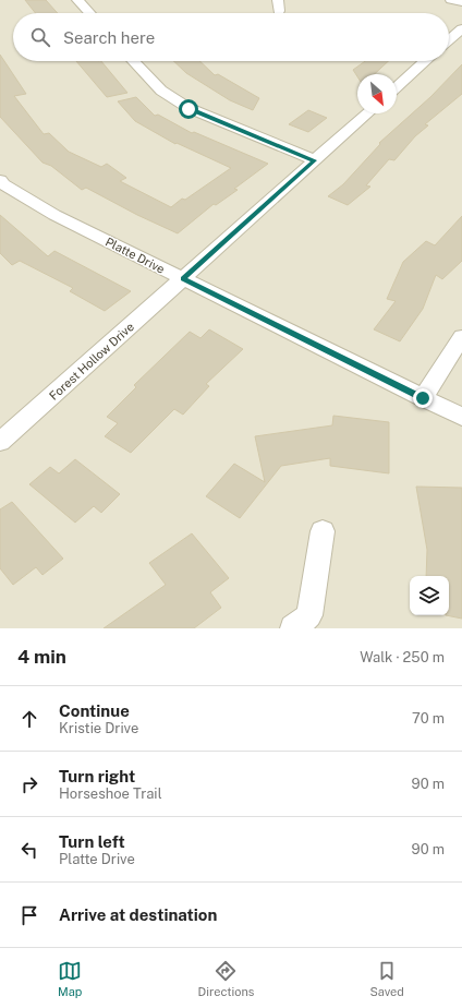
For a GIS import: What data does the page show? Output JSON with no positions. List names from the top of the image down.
{
  "streets": {
    "street": ["Platte Drive", "Forest Hollow Drive"]
  },
  "crossings": [
    ["Platte Drive", "Forest Hollow Drive"]
  ],
  "north": "bottom right",
  "page": {
    "search": "Search here",
    "heading": ["4 min", "Walk · 250 m"],
    "list": [
      ["Continue", "Kristie Drive", "70 m"],
      ["Turn right", "Horseshoe Trail", "90 m"],
      ["Turn left", "Platte Drive", "90 m"],
      "Arrive at destination"
    ],
    "nav": ["Map", "Directions", "Saved"]
  }
}
